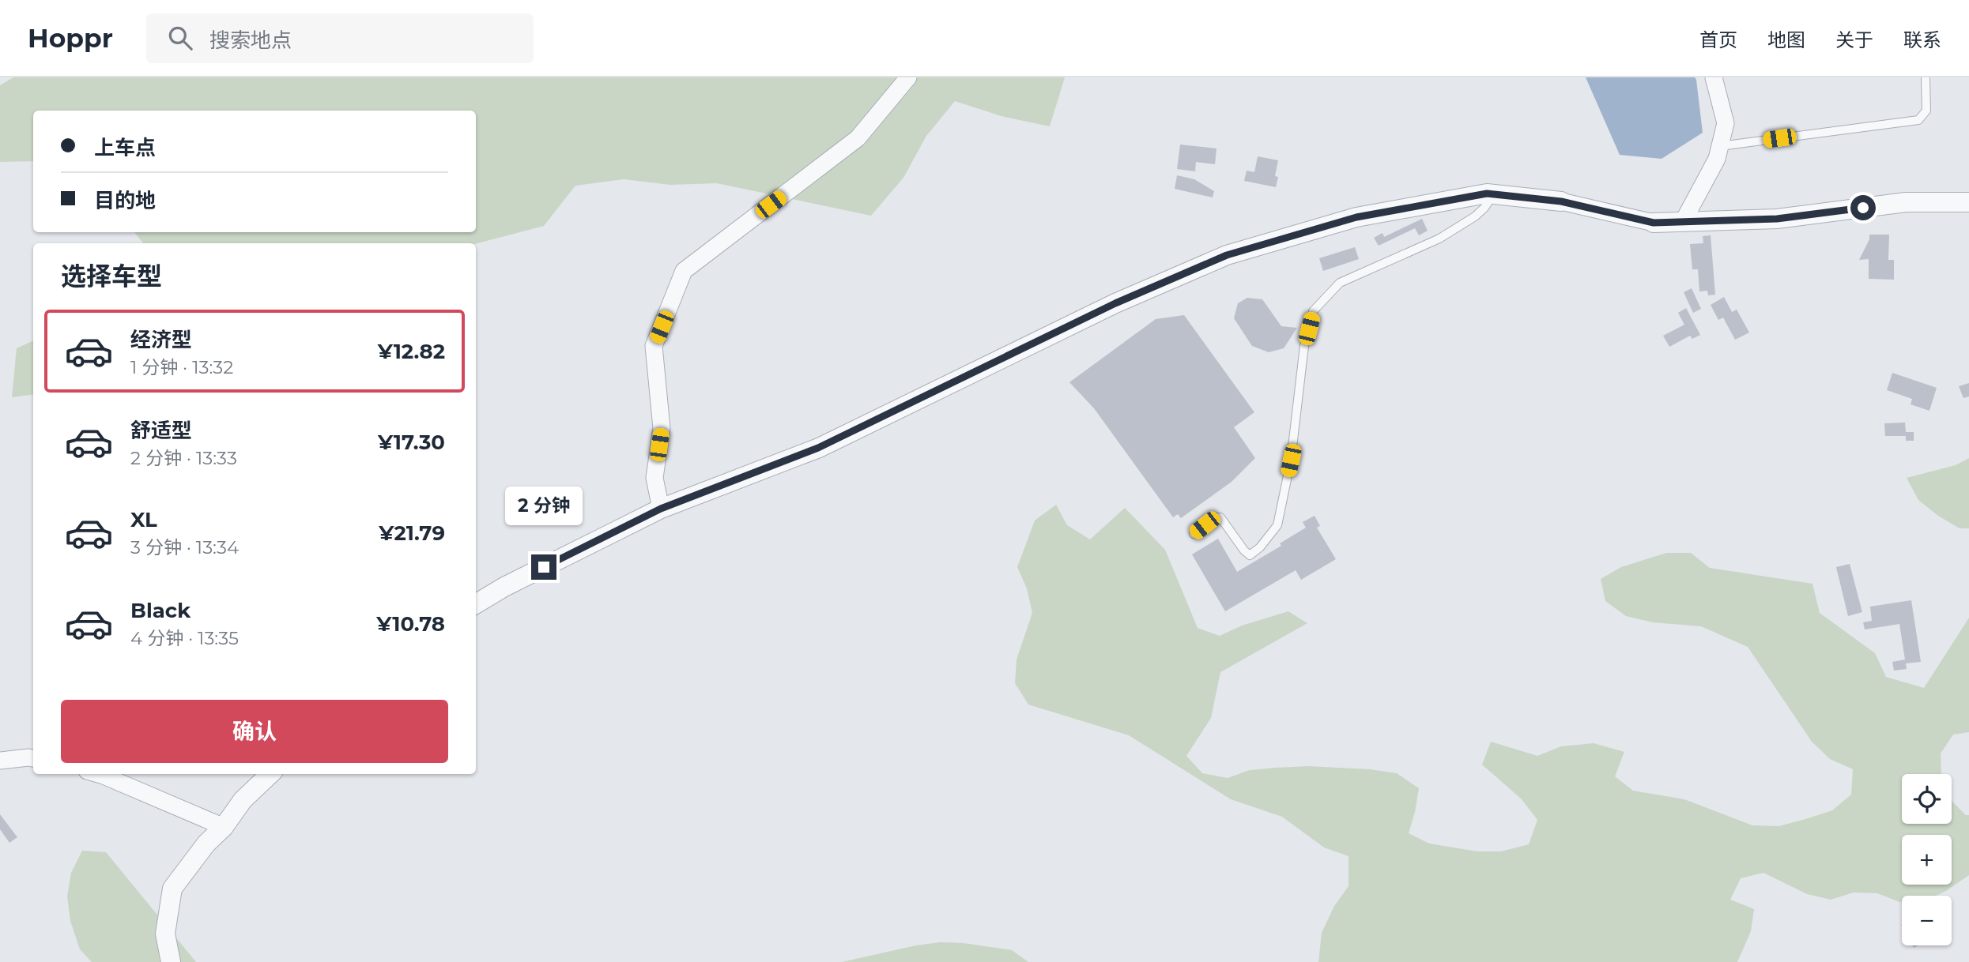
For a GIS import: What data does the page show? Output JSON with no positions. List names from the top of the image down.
{
  "page": {
    "header": "Hoppr",
    "search": "搜索地点",
    "nav": [
      "首页",
      "地图",
      "关于",
      "联系"
    ],
    "banner": ["上车点", "目的地"],
    "heading": "选择车型",
    "list": [
      {
        "name": "经济型",
        "note": "1 分钟 · 13:32",
        "value": "¥12.82"
      },
      {
        "name": "舒适型",
        "note": "2 分钟 · 13:33",
        "value": "¥17.30"
      },
      {
        "name": "XL",
        "note": "3 分钟 · 13:34",
        "value": "¥21.79"
      },
      {
        "name": "Black",
        "note": "4 分钟 · 13:35",
        "value": "¥10.78"
      }
    ],
    "bubble": "2 分钟",
    "buttons": "确认",
    "map_buttons": ["+", "−"]
  }
}
